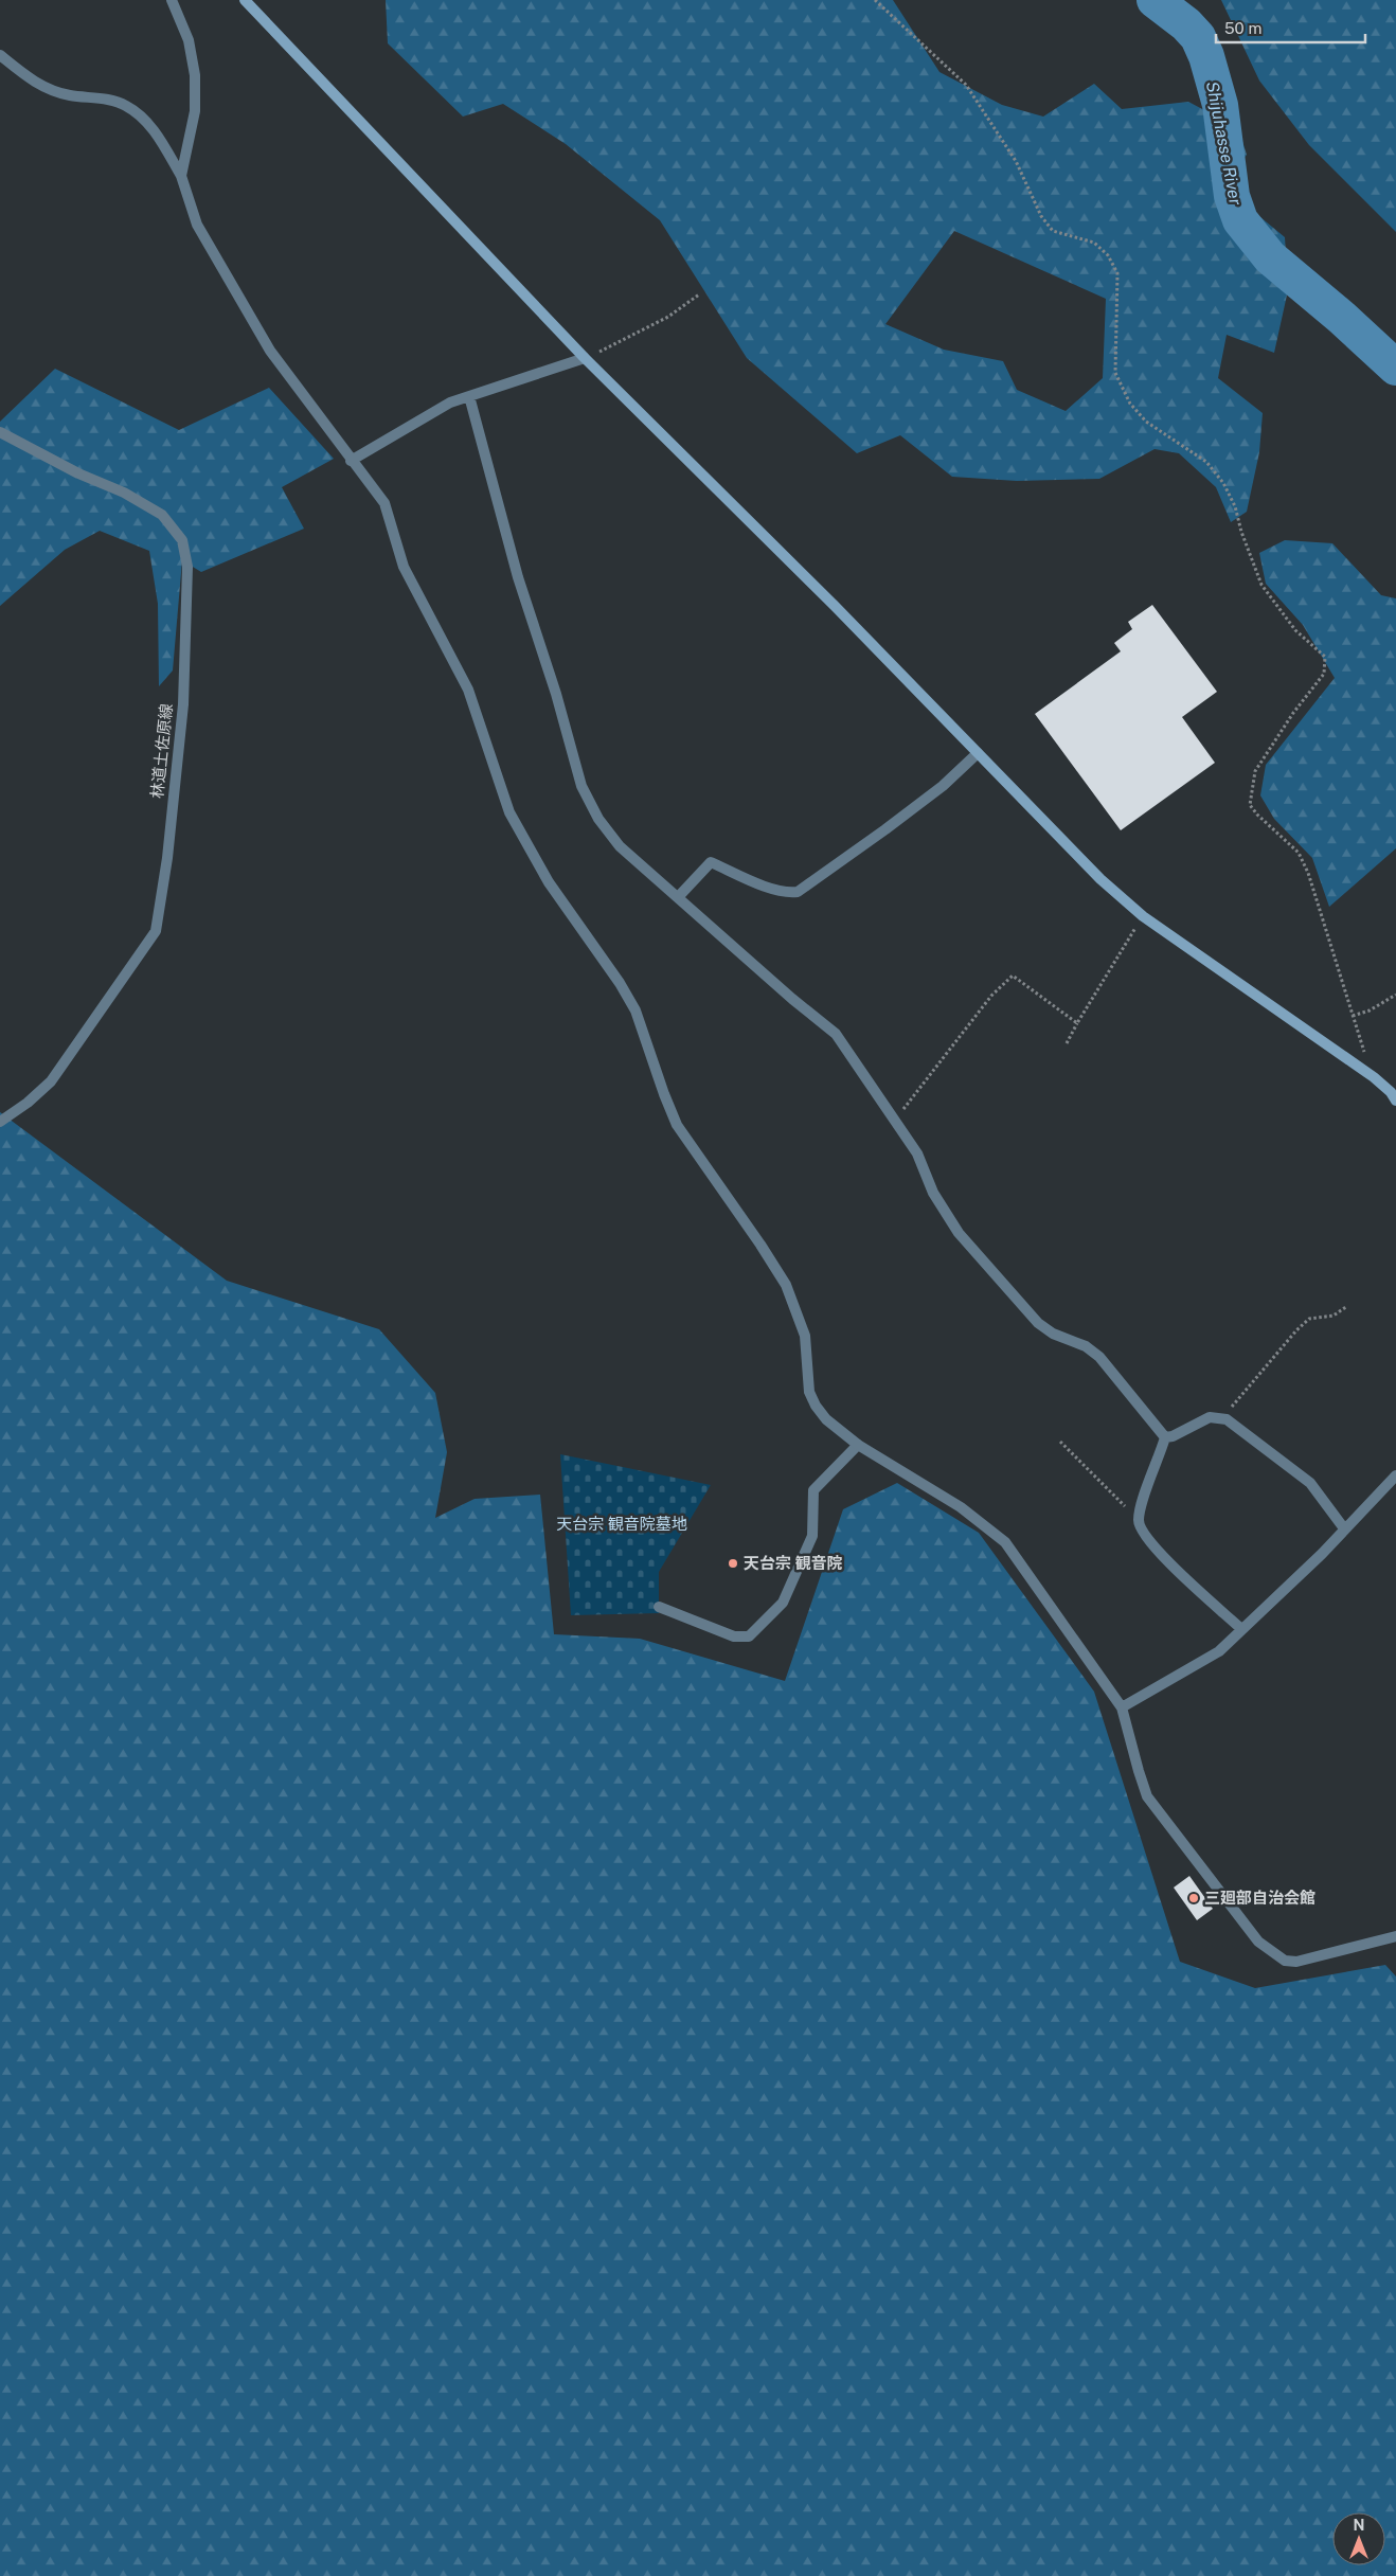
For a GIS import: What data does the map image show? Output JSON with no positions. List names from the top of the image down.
{
  "streets": {
    "street": ["林道土佐原線"]
  },
  "water": ["Shijuhasse River"],
  "parks": ["天台宗 観音院墓地"],
  "places": ["天台宗 観音院", "三廻部自治会館"],
  "scale_bar": "50 m",
  "north": "top"
}
